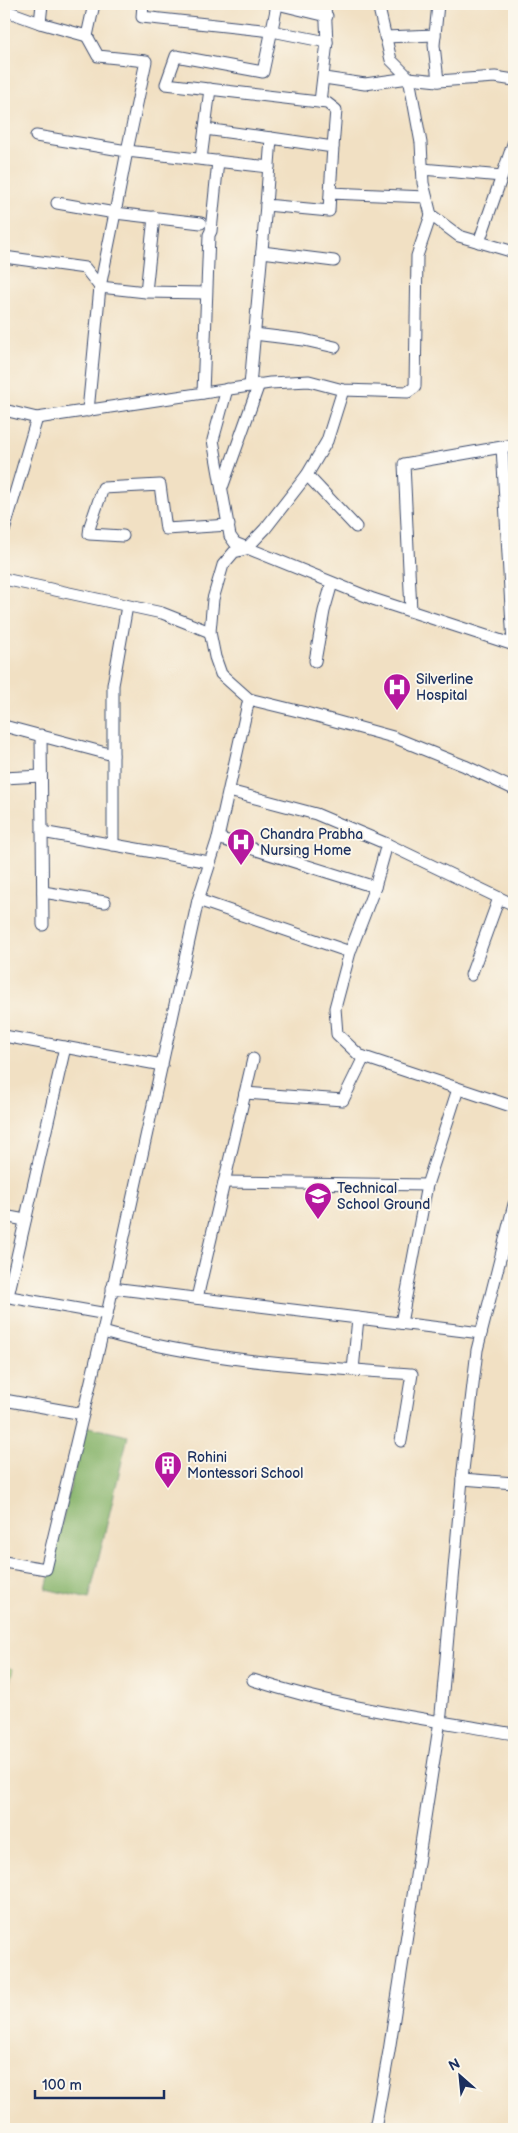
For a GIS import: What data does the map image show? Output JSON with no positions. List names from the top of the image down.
{
  "places": {
    "hospital": ["Silverline Hospital", "Chandra Prabha Nursing Home"],
    "school or university": ["Technical School Ground"],
    "building": ["Rohini Montessori School"]
  },
  "scale_bar": "100 m",
  "north": "top left"
}
